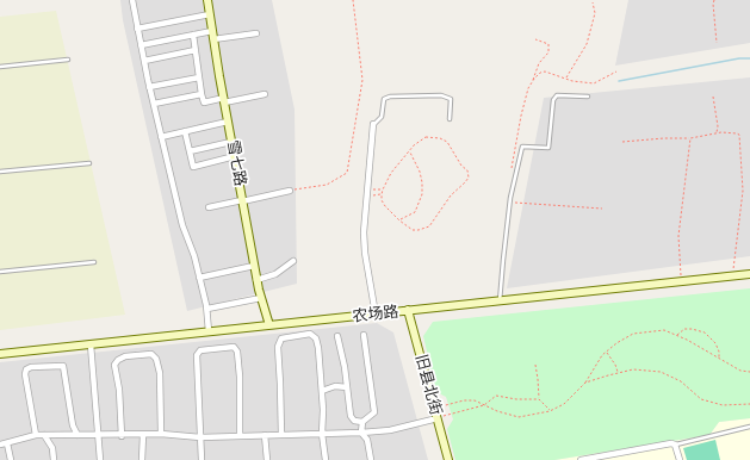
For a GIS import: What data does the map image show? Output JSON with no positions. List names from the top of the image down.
{
  "streets": {
    "street": ["雪七路", "农场路", "旧县北街"]
  },
  "crossings": [
    ["雪七路", "农场路"],
    ["农场路", "旧县北街"]
  ]
}
